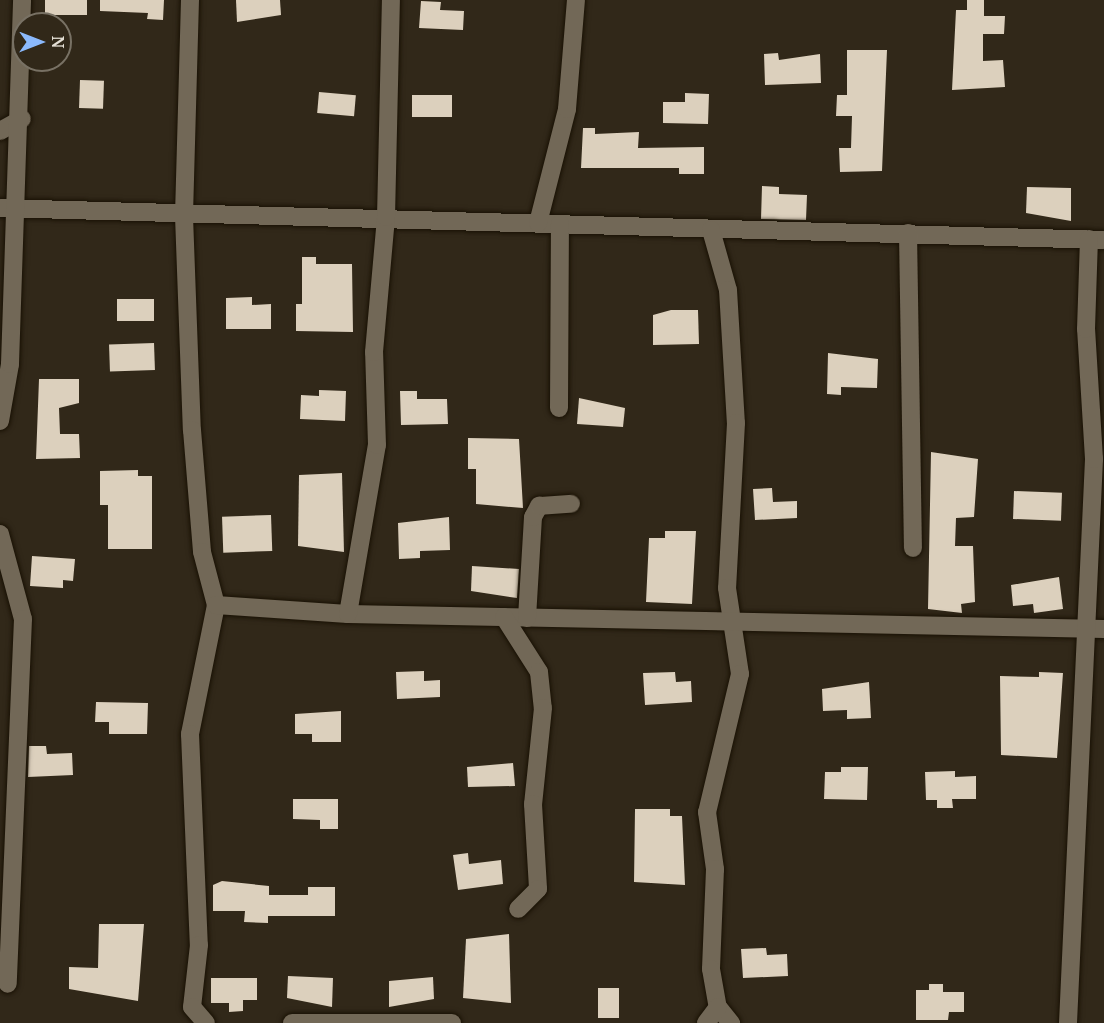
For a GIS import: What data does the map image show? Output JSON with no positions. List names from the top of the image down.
{
  "north": "right"
}
